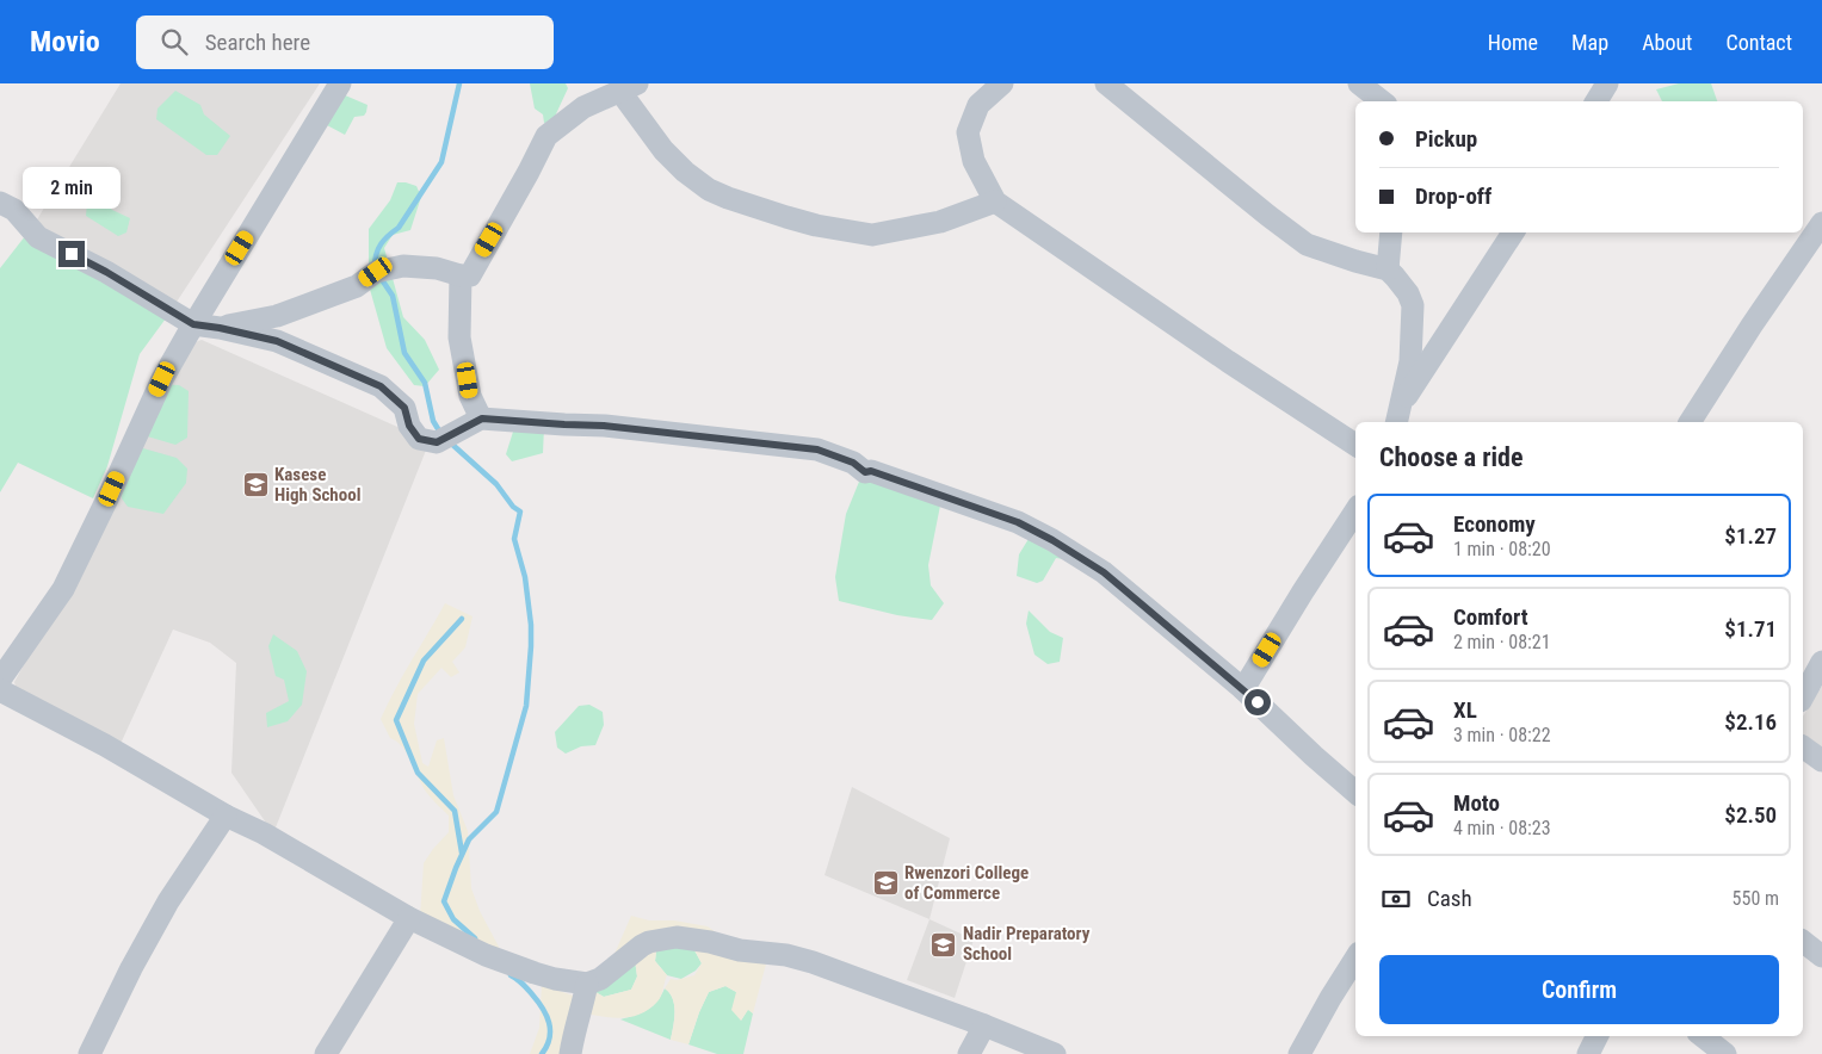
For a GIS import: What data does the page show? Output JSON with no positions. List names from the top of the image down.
{
  "places": {
    "school or university": ["Kasese High School", "Rwenzori College of Commerce", "Nadir Preparatory School"]
  },
  "page": {
    "header": "Movio",
    "search": "Search here",
    "nav": [
      "Home",
      "Map",
      "About",
      "Contact"
    ],
    "banner": ["Pickup", "Drop-off"],
    "bubble": "2 min",
    "heading": "Choose a ride",
    "list": [
      {
        "name": "Economy",
        "note": "1 min · 08:20",
        "value": "$1.27"
      },
      {
        "name": "Comfort",
        "note": "2 min · 08:21",
        "value": "$1.71"
      },
      {
        "name": "XL",
        "note": "3 min · 08:22",
        "value": "$2.16"
      },
      {
        "name": "Moto",
        "note": "4 min · 08:23",
        "value": "$2.50"
      }
    ],
    "pay": ["Cash", "550 m"],
    "buttons": "Confirm"
  }
}
